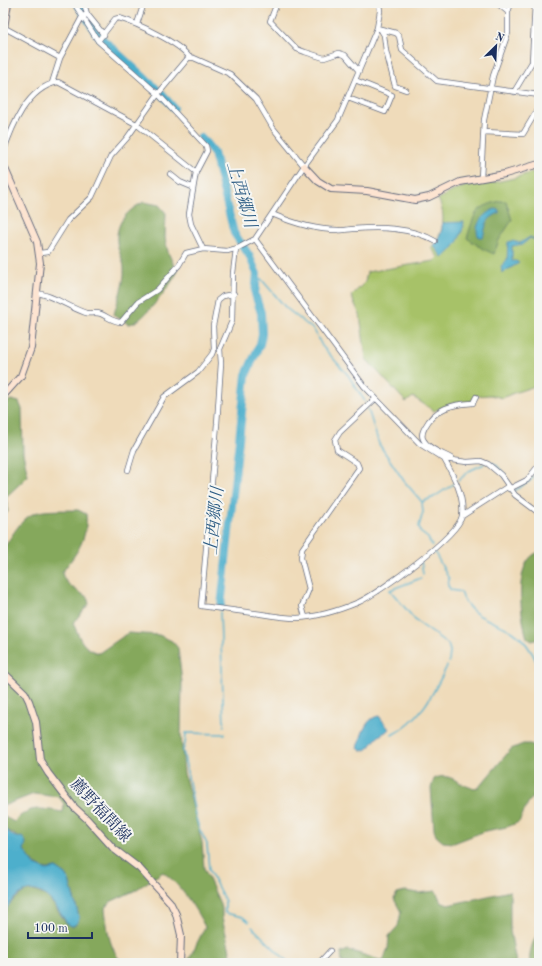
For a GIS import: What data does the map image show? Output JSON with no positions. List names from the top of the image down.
{
  "streets": {
    "main road": ["薦野福間線"]
  },
  "water": ["上西郷川"],
  "scale_bar": "100 m",
  "north": "top right"
}
